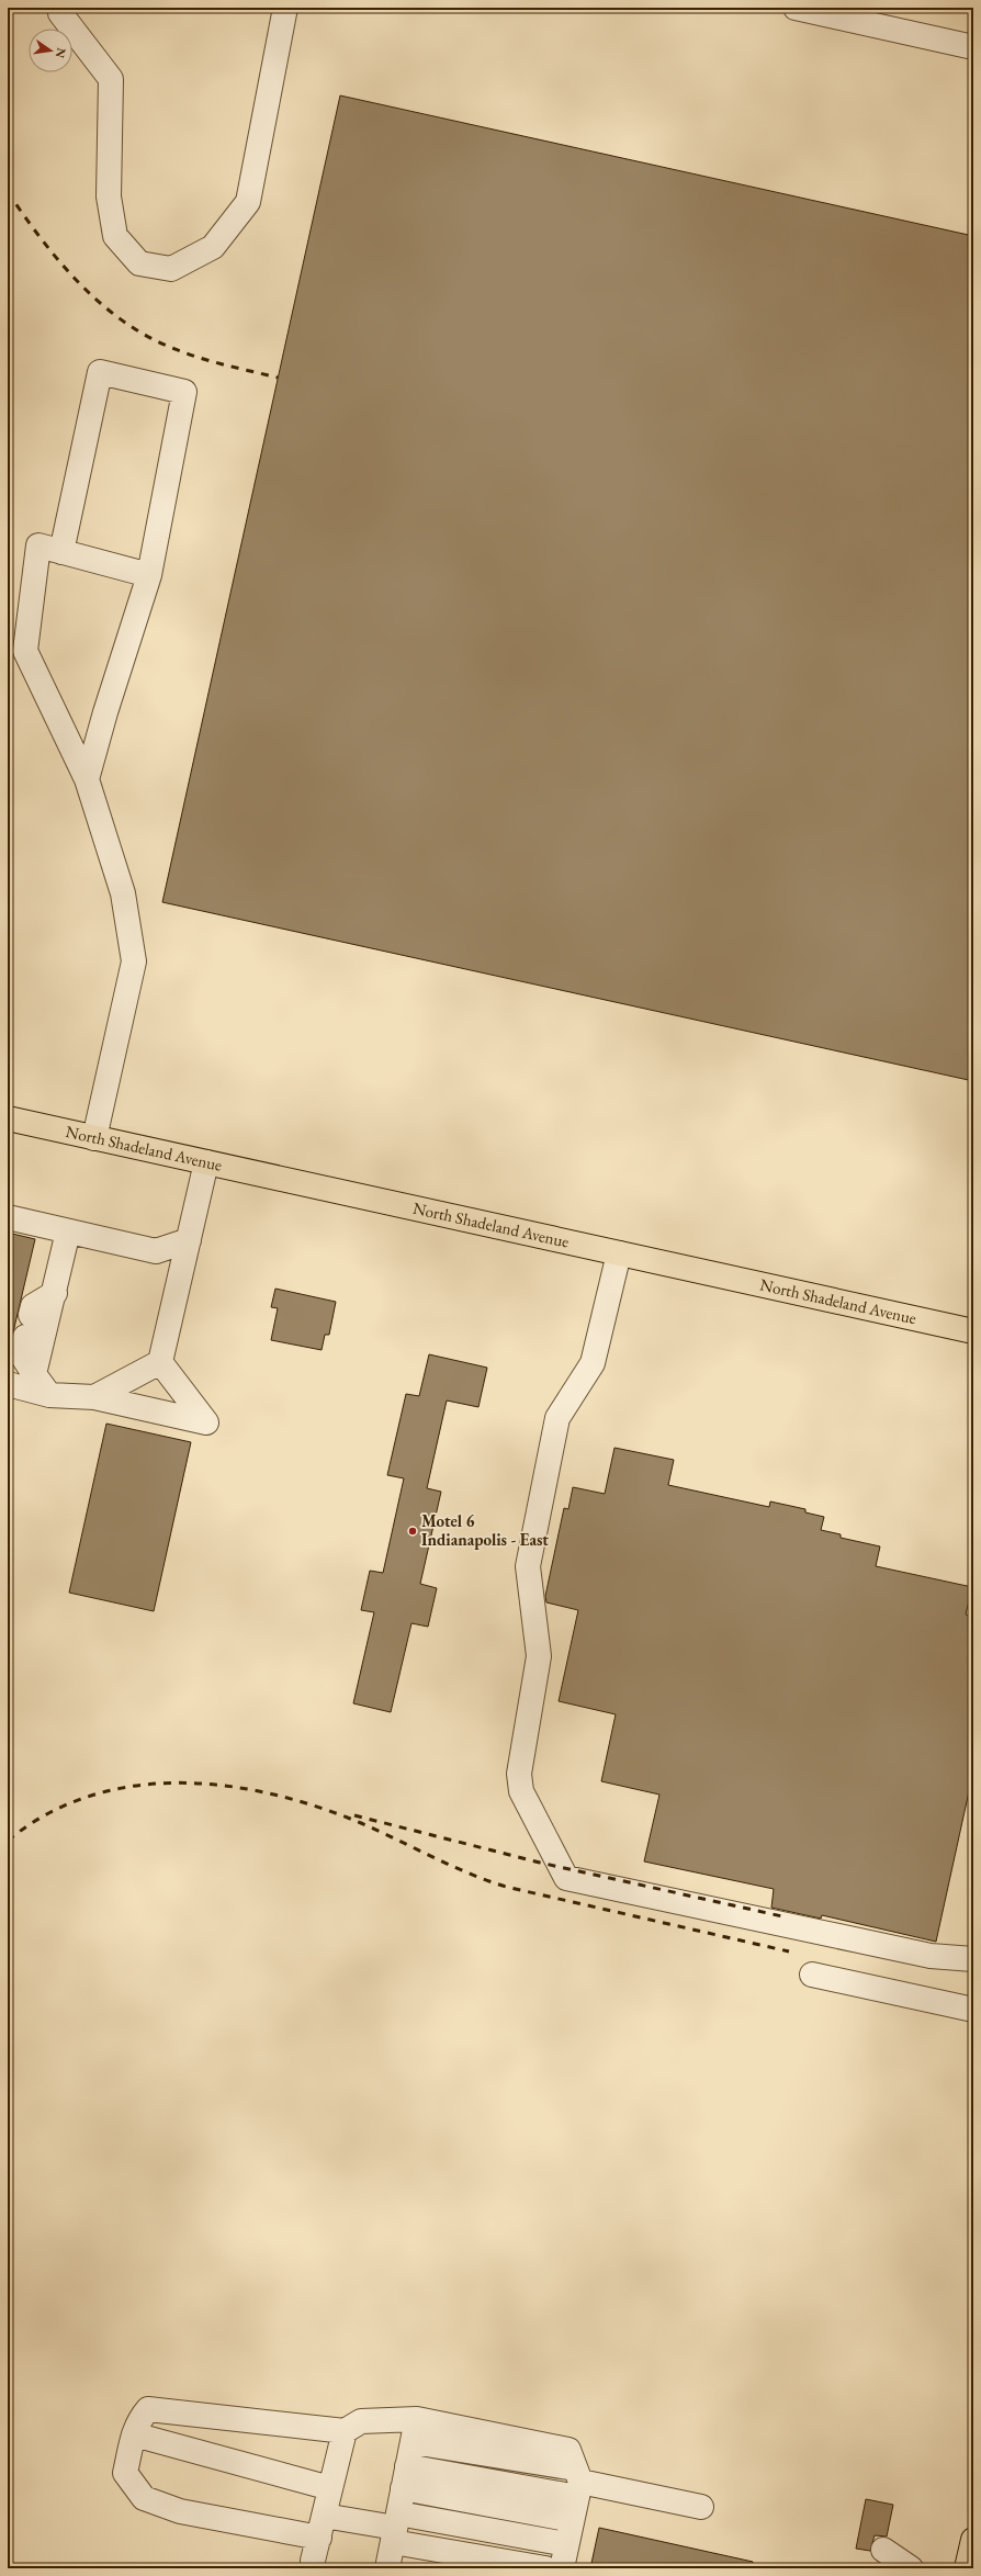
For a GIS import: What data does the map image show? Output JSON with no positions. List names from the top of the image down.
{
  "streets": {
    "main road": ["North Shadeland Avenue"]
  },
  "places": ["Motel 6 Indianapolis - East"],
  "north": "right"
}
